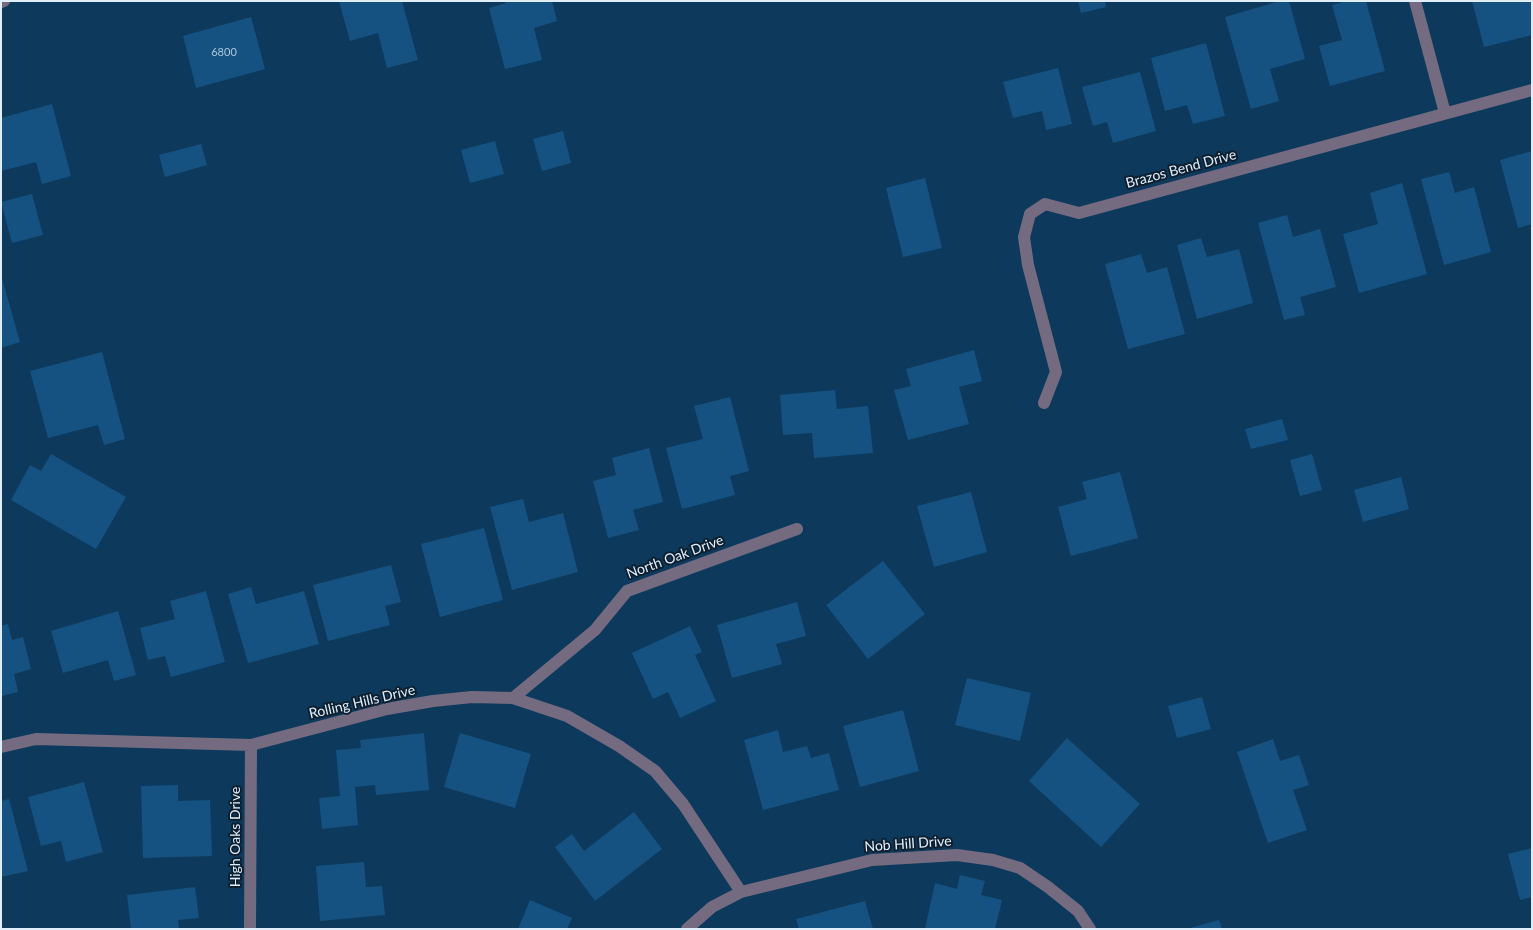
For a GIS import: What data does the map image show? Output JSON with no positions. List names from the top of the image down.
{
  "streets": {
    "street": [
      "Brazos Bend Drive",
      "North Oak Drive",
      "Rolling Hills Drive",
      "High Oaks Drive",
      "Nob Hill Drive"
    ]
  },
  "crossings": [
    ["North Oak Drive", "Rolling Hills Drive"],
    ["Rolling Hills Drive", "High Oaks Drive"],
    ["Rolling Hills Drive", "Nob Hill Drive"]
  ],
  "house_numbers": ["6800"]
}
